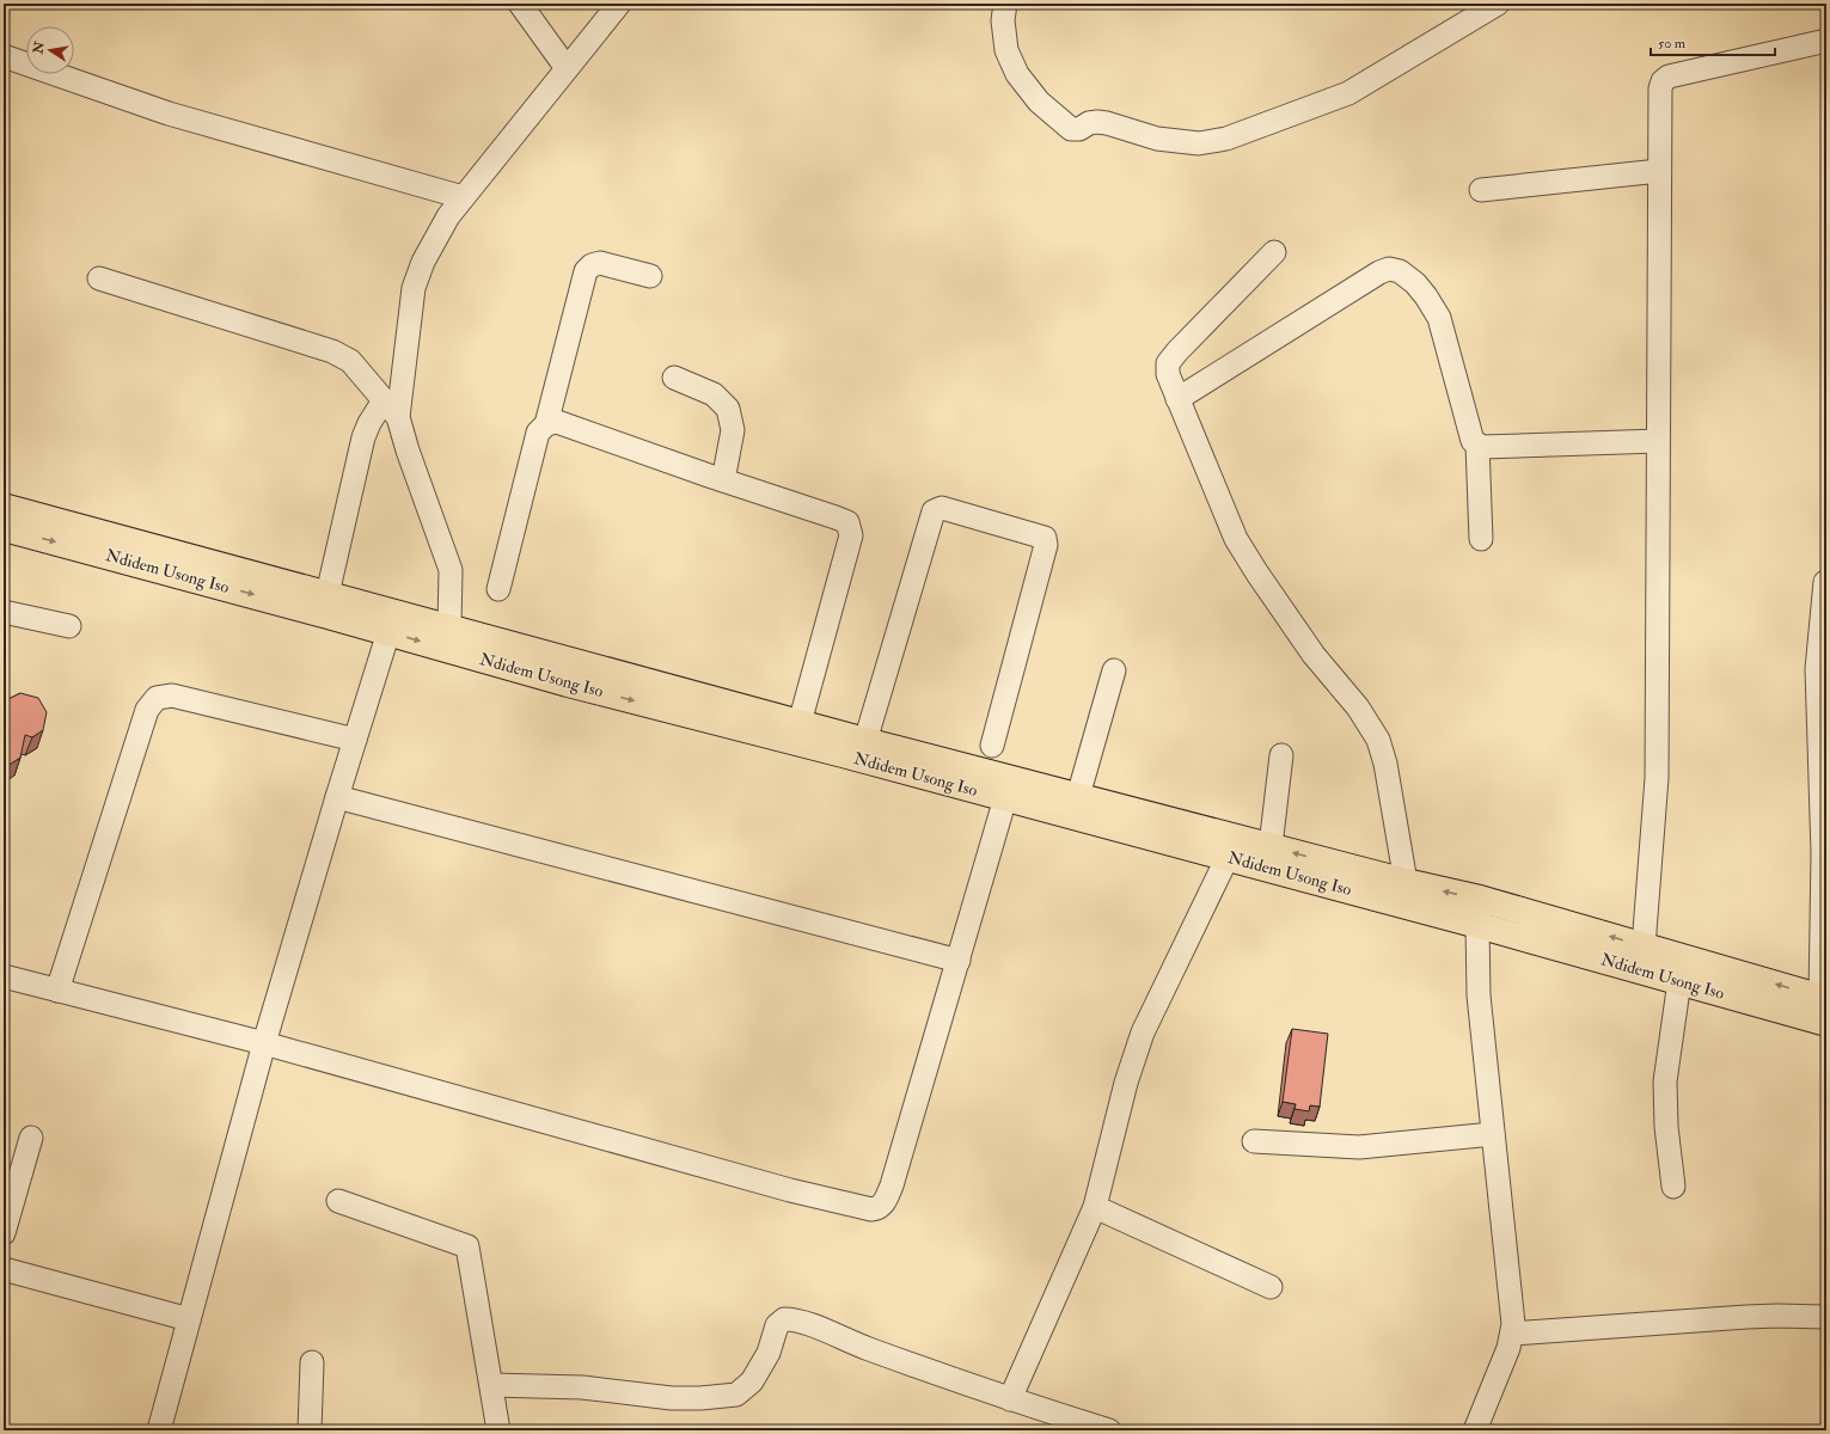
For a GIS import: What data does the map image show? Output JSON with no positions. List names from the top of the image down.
{
  "streets": {
    "highway": ["Ndidem Usong Iso"]
  },
  "scale_bar": "50 m",
  "north": "left"
}
